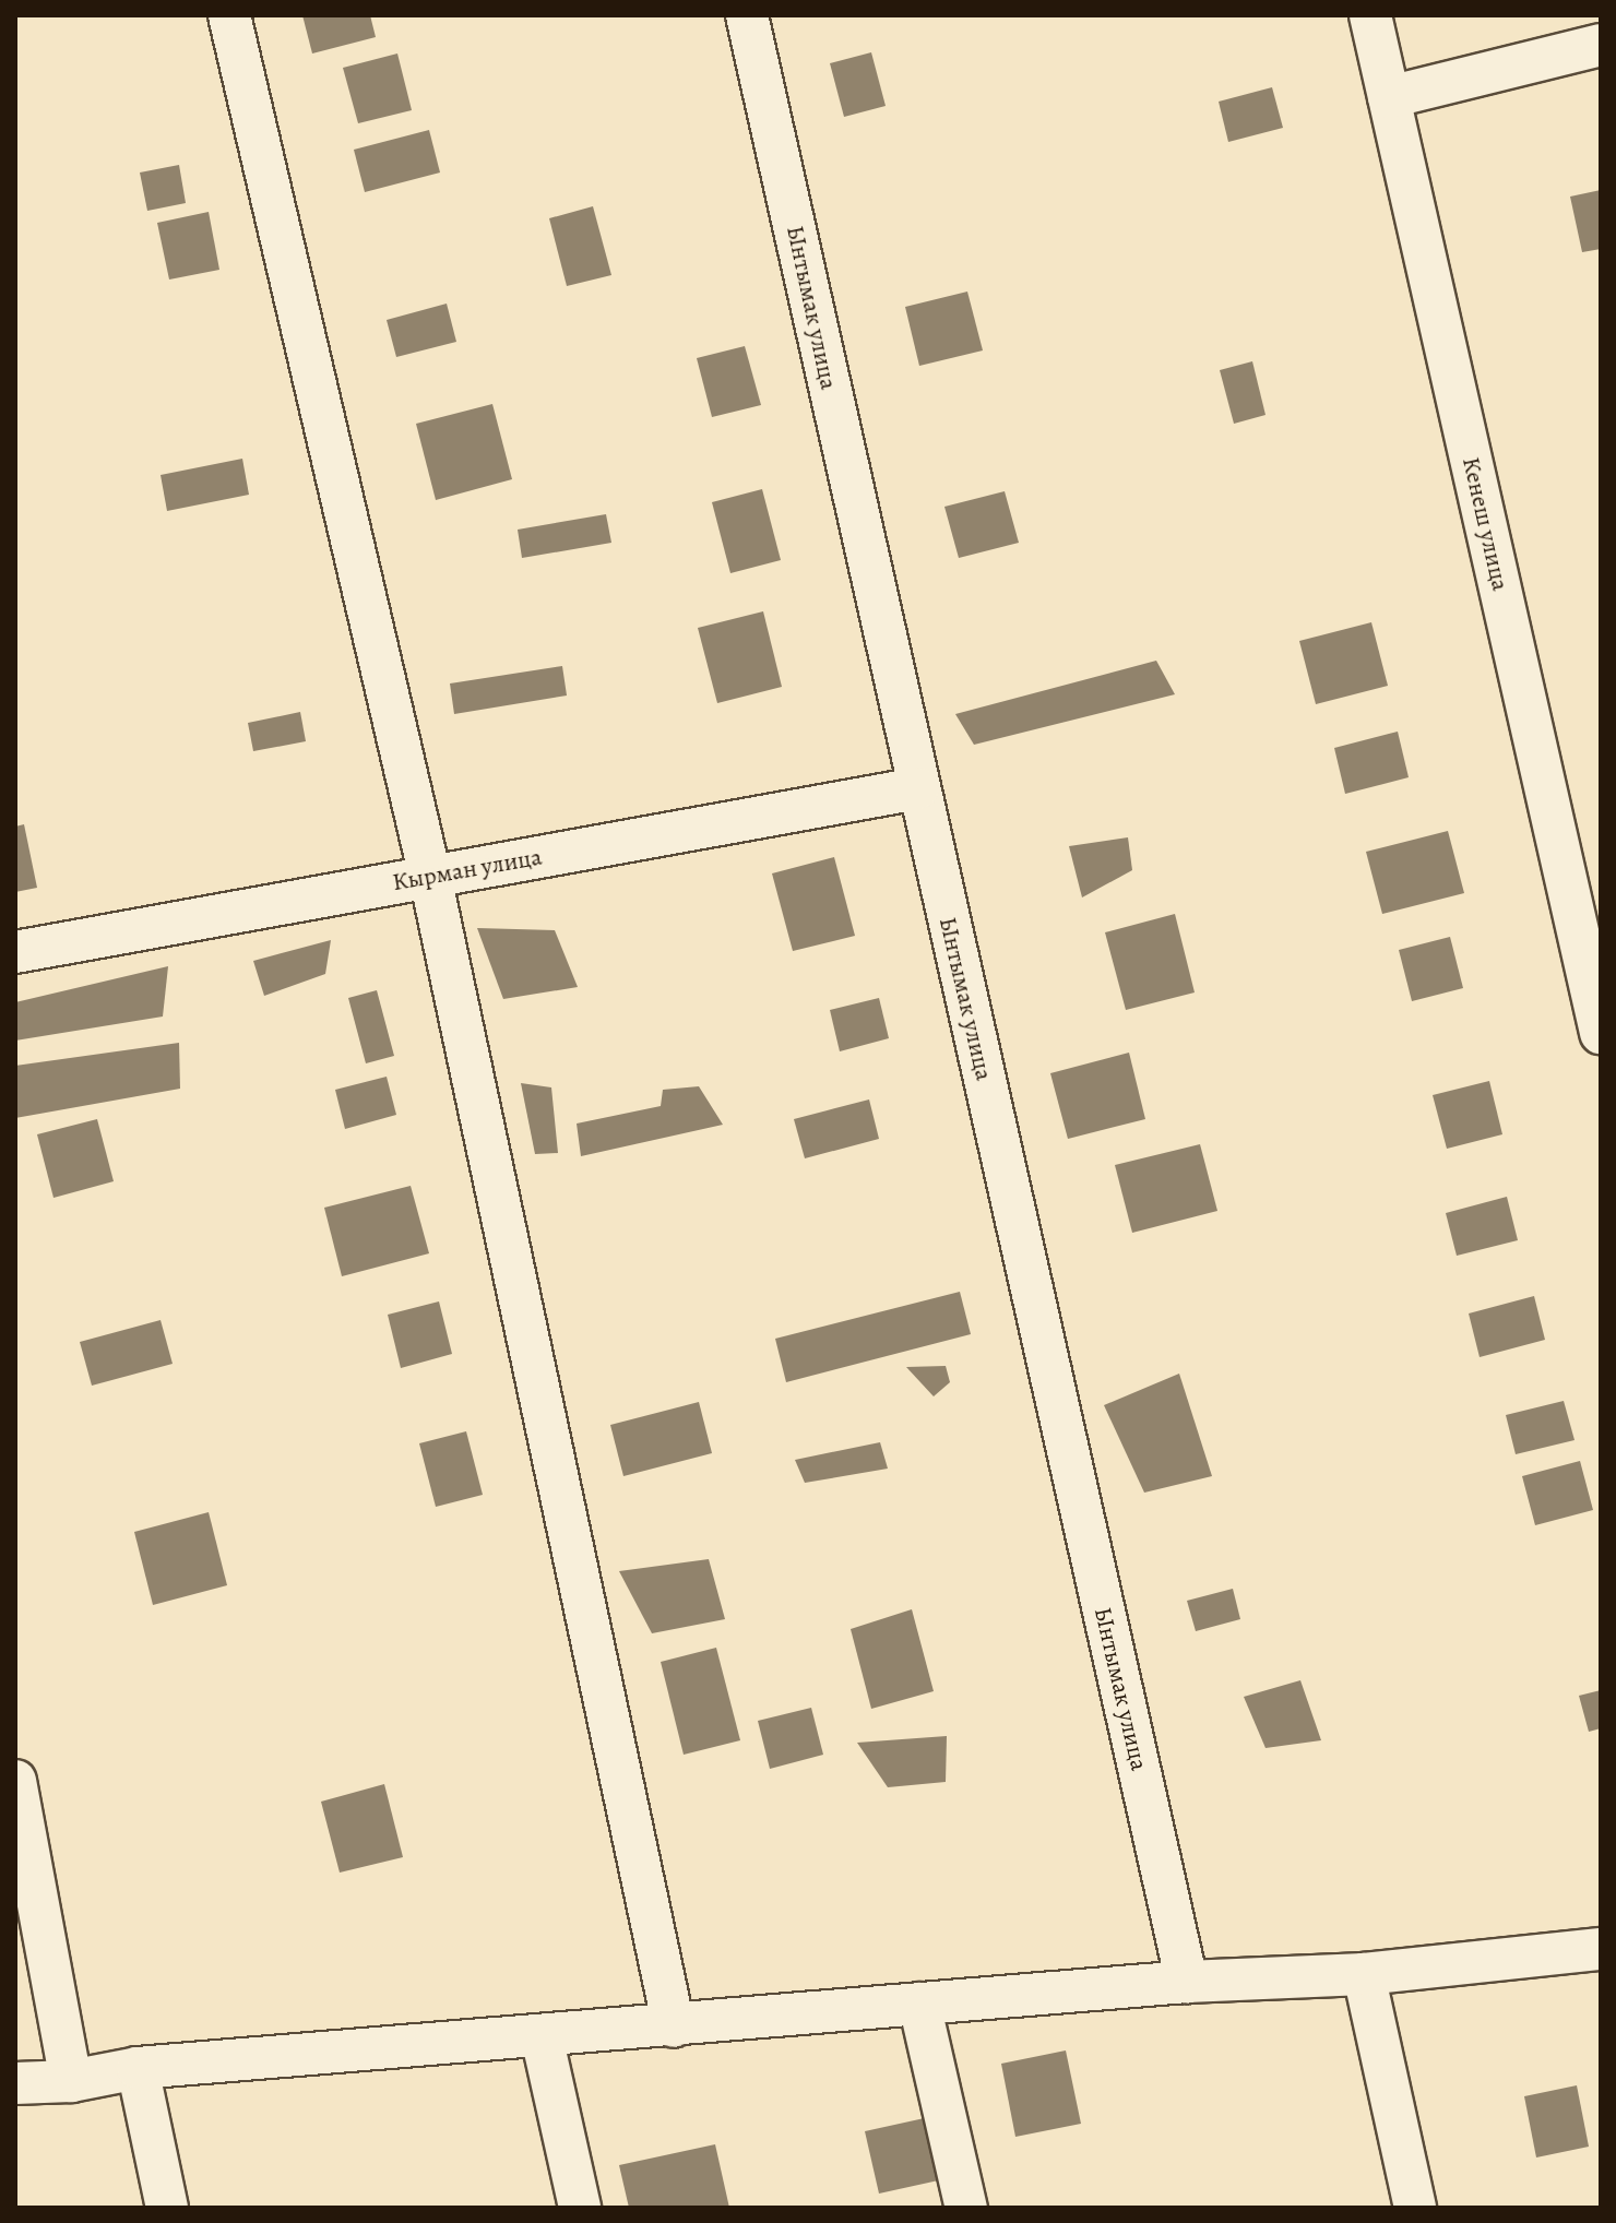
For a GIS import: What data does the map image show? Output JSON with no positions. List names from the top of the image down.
{
  "streets": {
    "street": ["Ынтымак улица", "Кенеш улица", "Кырман улица"]
  },
  "crossings": [
    ["Ынтымак улица", "Кырман улица"]
  ]
}
